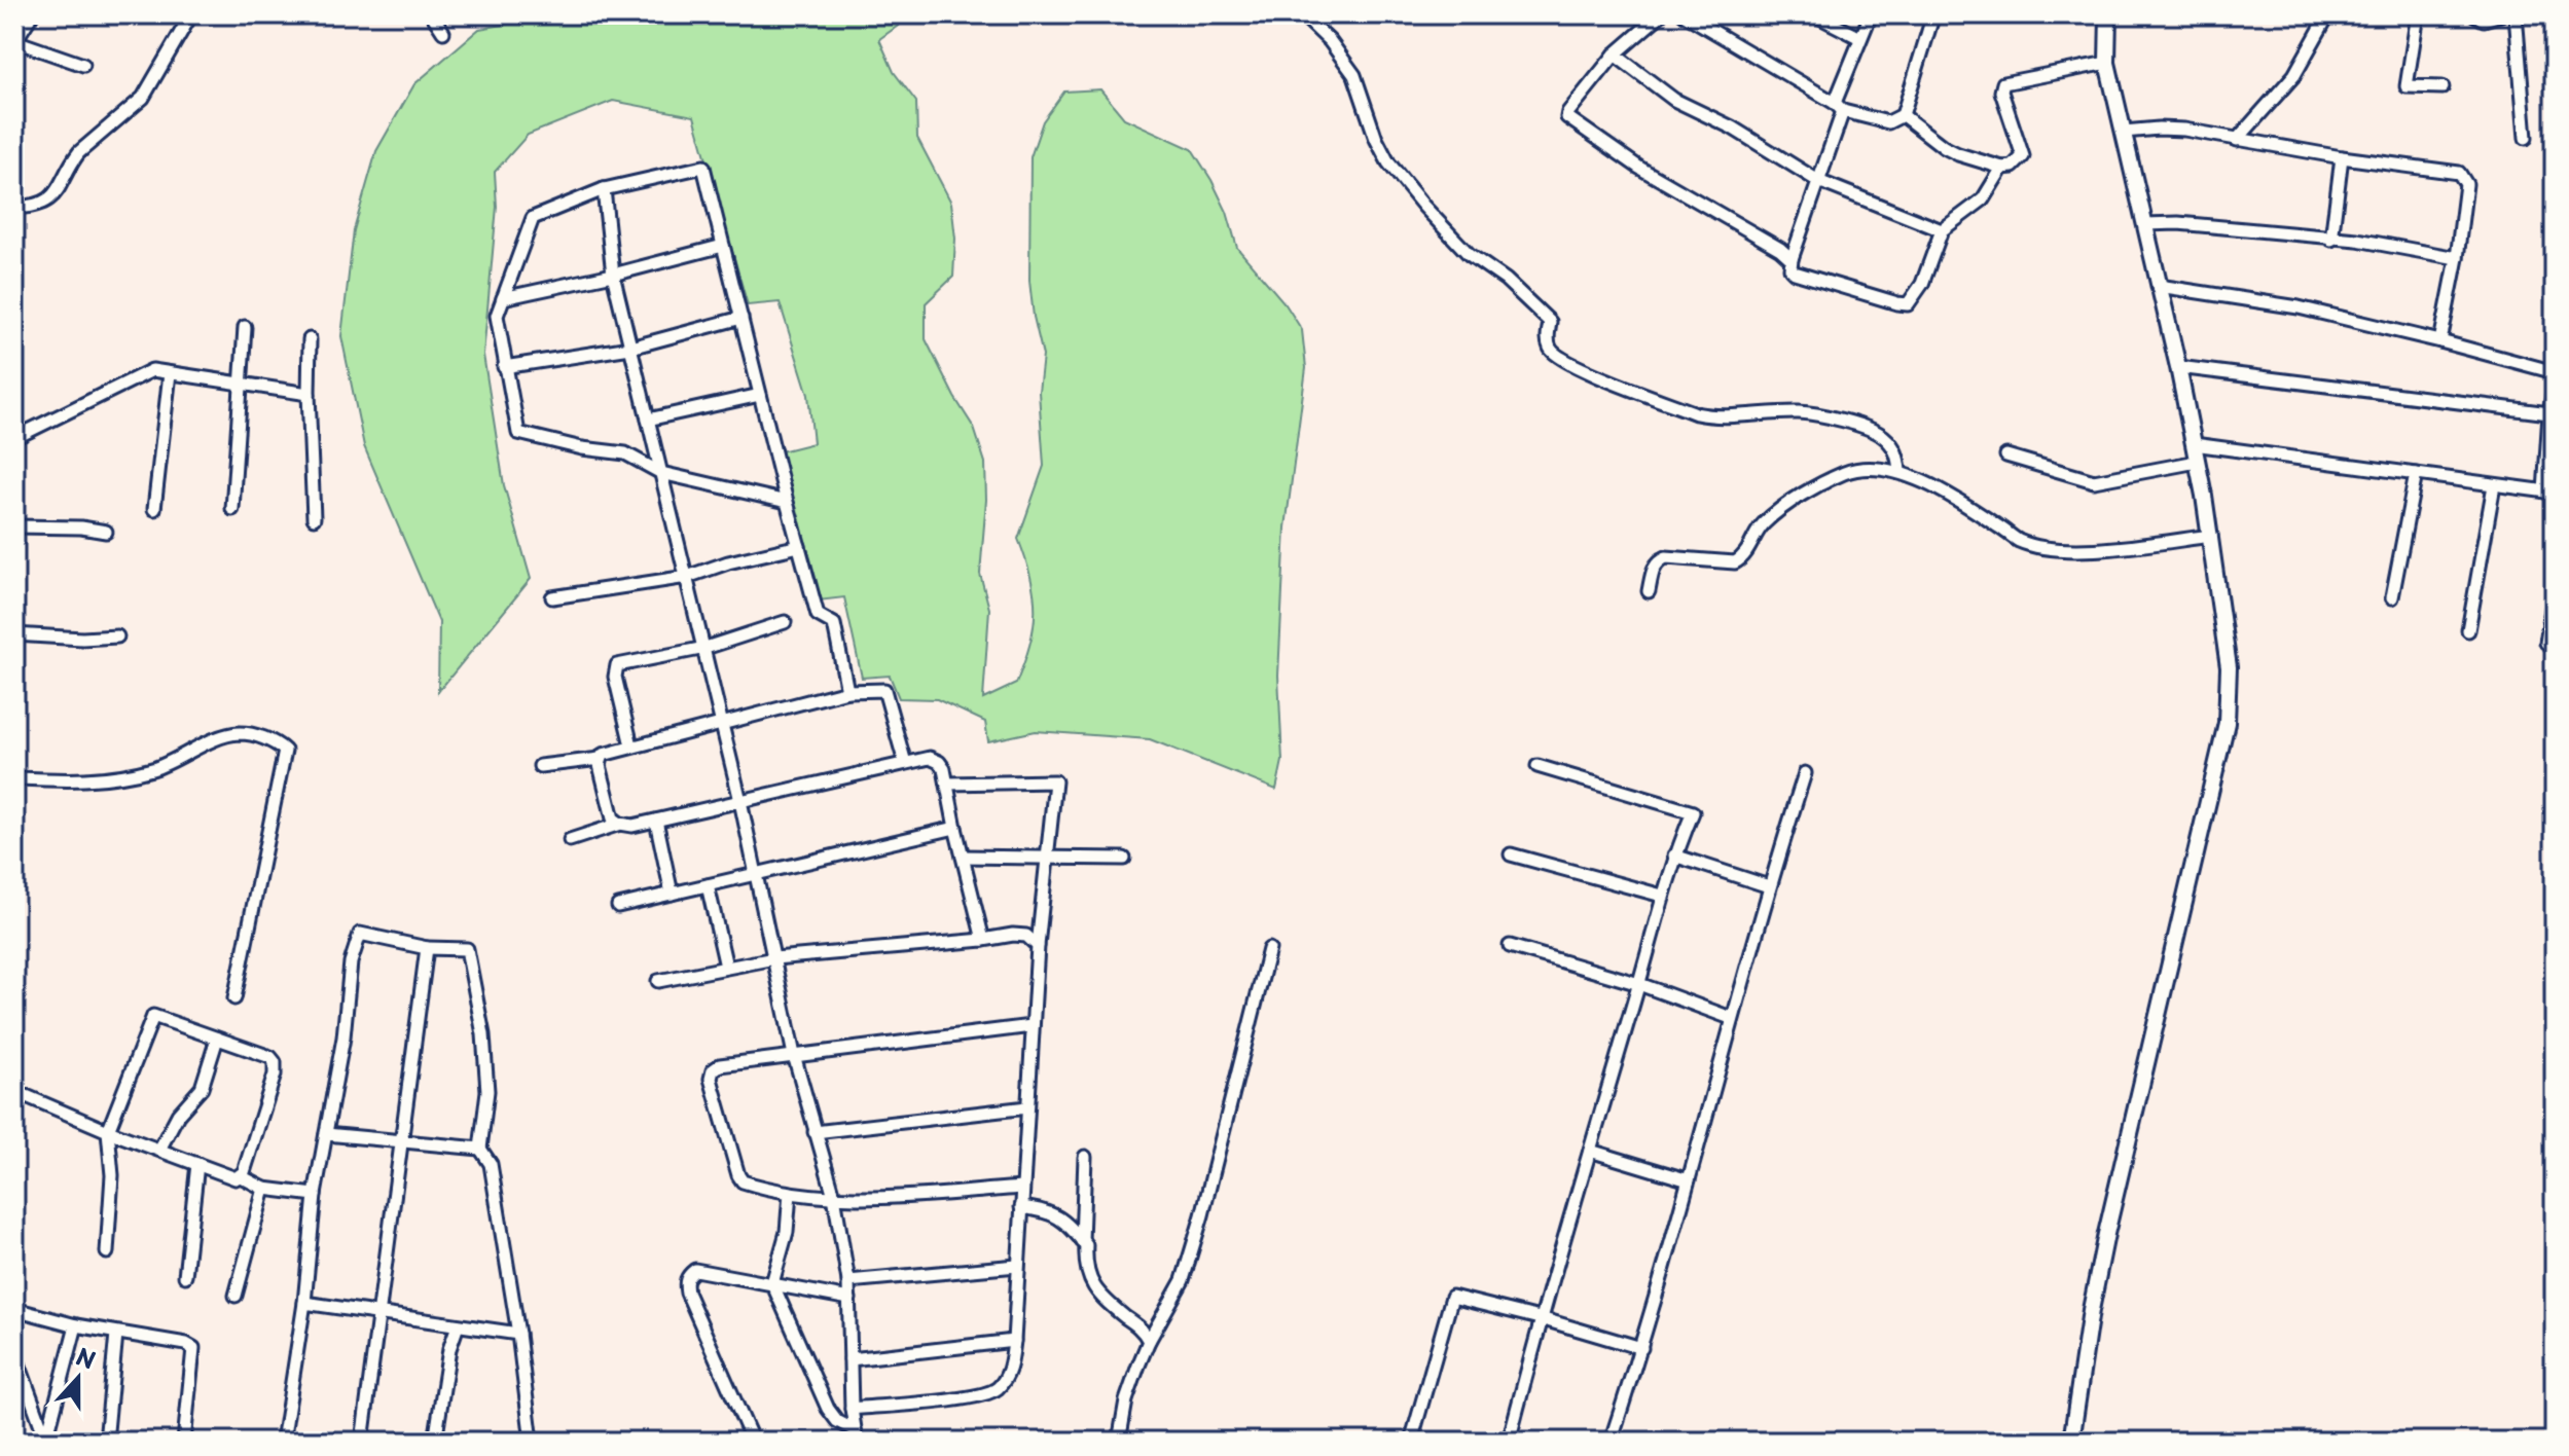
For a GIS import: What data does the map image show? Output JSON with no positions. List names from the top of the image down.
{
  "north": "top"
}
